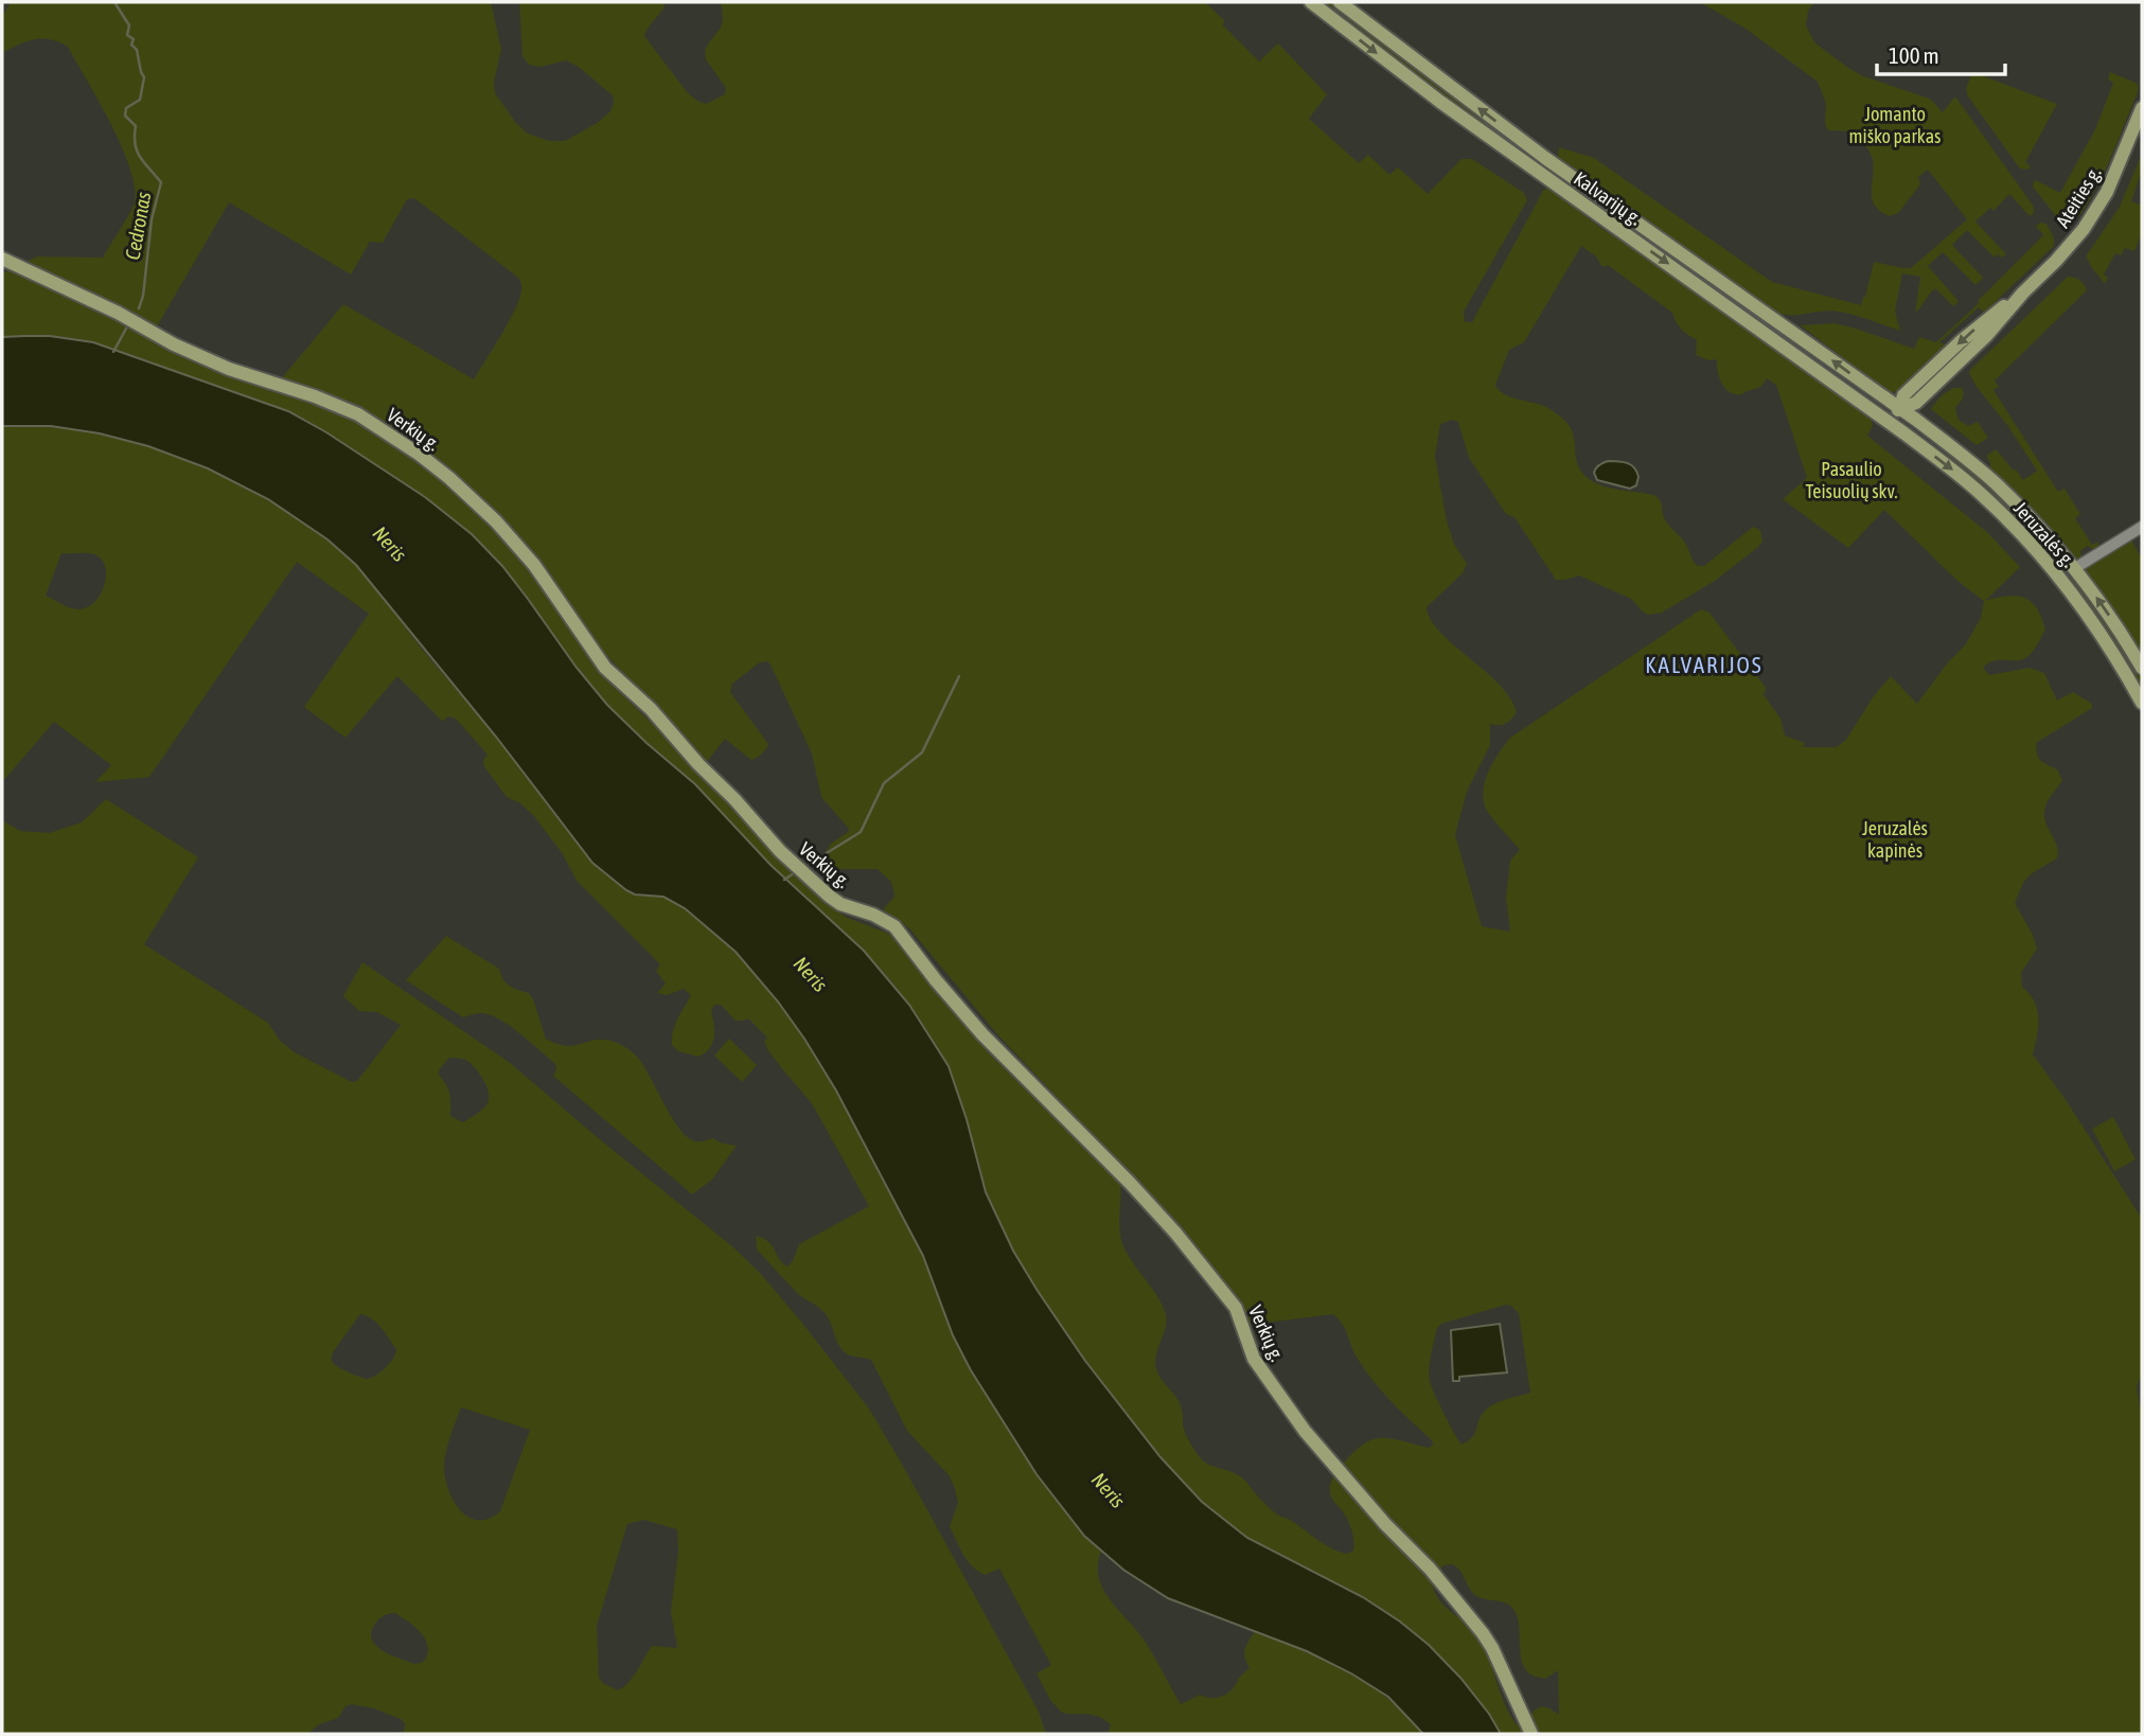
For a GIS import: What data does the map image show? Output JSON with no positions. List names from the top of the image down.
{
  "streets": {
    "main road": [
      "Ateities g.",
      "Kalvarijų g.",
      "Verkių g.",
      "Jeruzalės g."
    ]
  },
  "crossings": [
    ["Ateities g.", "Kalvarijų g."],
    ["Ateities g.", "Jeruzalės g."],
    ["Kalvarijų g.", "Jeruzalės g."]
  ],
  "districts": ["KALVARIJOS"],
  "water": ["Cedronas", "Neris"],
  "parks": ["Jomanto miško parkas", "Pasaulio Teisuolių skv.", "Jeruzalės kapinės"],
  "scale_bar": "100 m"
}
